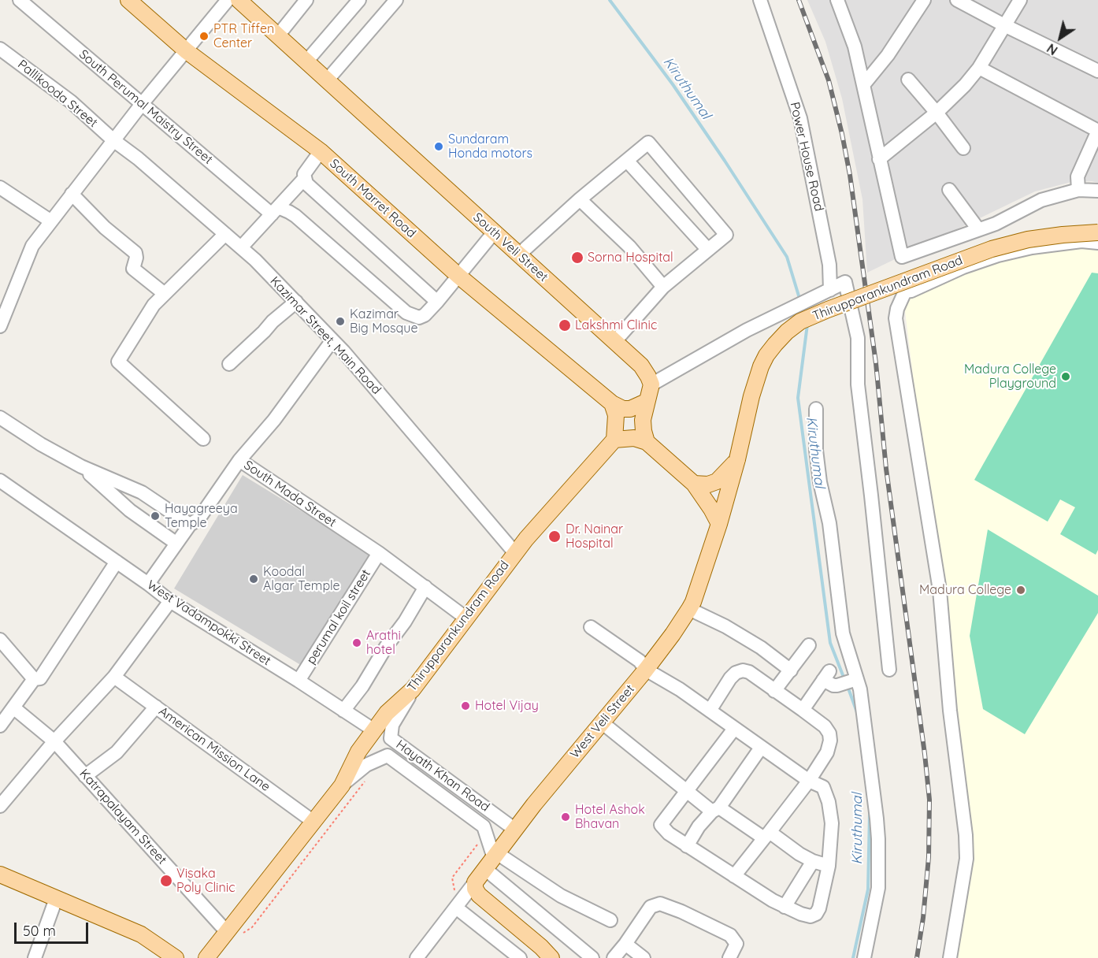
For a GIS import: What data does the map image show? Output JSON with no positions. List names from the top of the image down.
{
  "streets": {
    "main road": [
      "South Marret Road",
      "South Veli Street",
      "Thirupparankundram Road",
      "West Veli Street"
    ],
    "street": [
      "Pallikooda Street",
      "South Perumal Maistry Street",
      "Power House Road",
      "Kazimar Street, Main Road",
      "South Mada Street",
      "perumal koil street",
      "West Vadampokki Street",
      "American Mission Lane",
      "Hayath Khan Road",
      "Katrapalayam Street"
    ]
  },
  "crossings": [
    ["Pallikooda Street", "Kazimar Street, Main Road"],
    ["Thirupparankundram Road", "Kazimar Street, Main Road"],
    ["Thirupparankundram Road", "South Mada Street"],
    ["Thirupparankundram Road", "West Vadampokki Street"],
    ["Thirupparankundram Road", "West Veli Street"],
    ["Thirupparankundram Road", "American Mission Lane"],
    ["Thirupparankundram Road", "Hayath Khan Road"],
    ["Thirupparankundram Road", "Katrapalayam Street"],
    ["South Mada Street", "perumal koil street"],
    ["South Mada Street", "West Vadampokki Street"],
    ["perumal koil street", "West Vadampokki Street"],
    ["West Veli Street", "Hayath Khan Road"]
  ],
  "water": ["Kiruthumal"],
  "places": [
    "PTR Tiffen Center",
    "Sundaram Honda motors",
    "Sorna Hospital",
    "Kazimar Big Mosque",
    "Lakshmi Clinic",
    "Madura College Playground",
    "Hayagreeya Temple",
    "Dr. Nainar Hospital",
    "Koodal Algar Temple",
    "Madura College",
    "Arathi hotel",
    "Hotel Vijay",
    "Hotel Ashok Bhavan",
    "Visaka Poly Clinic"
  ],
  "scale_bar": "50 m",
  "north": "bottom left"
}
